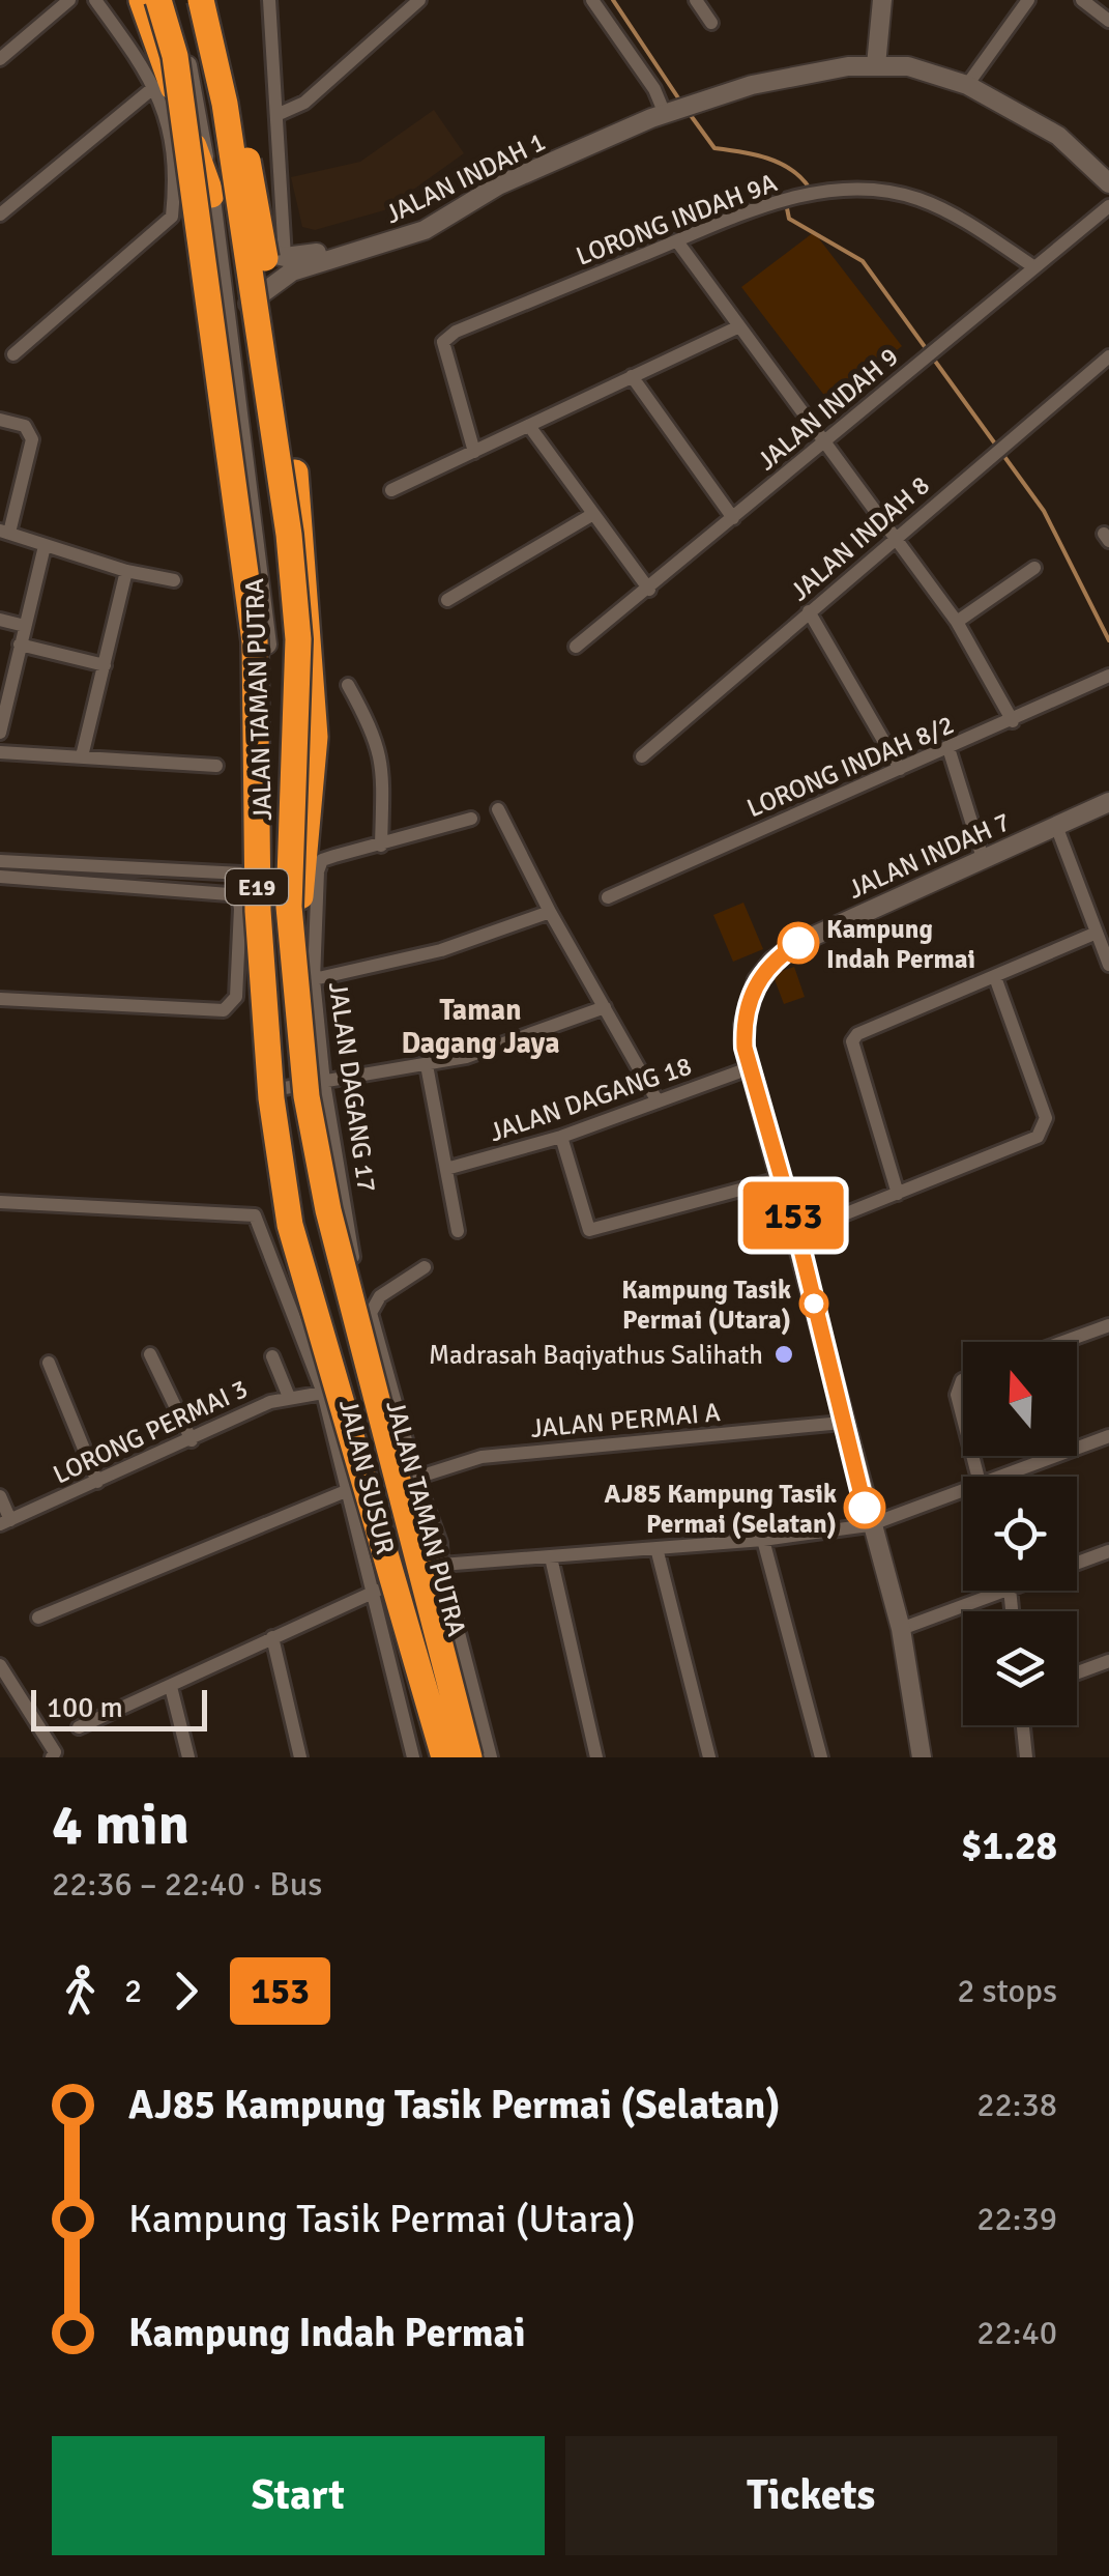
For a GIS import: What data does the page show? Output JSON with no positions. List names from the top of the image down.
{
  "streets": {
    "highway": ["E19"],
    "street": [
      "JALAN INDAH 1",
      "LORONG INDAH 9A",
      "JALAN INDAH 9",
      "JALAN INDAH 8",
      "JALAN TAMAN PUTRA",
      "LORONG INDAH 8/2",
      "JALAN INDAH 7",
      "JALAN DAGANG 17",
      "JALAN DAGANG 18",
      "JALAN PERMAI A",
      "LORONG PERMAI 3",
      "JALAN SUSUR"
    ]
  },
  "crossings": [
    ["JALAN INDAH 1", "JALAN TAMAN PUTRA"],
    ["LORONG INDAH 9A", "JALAN INDAH 9"],
    ["JALAN TAMAN PUTRA", "E19"],
    ["JALAN TAMAN PUTRA", "JALAN DAGANG 17"],
    ["JALAN INDAH 7", "JALAN DAGANG 18"],
    ["LORONG PERMAI 3", "JALAN SUSUR"]
  ],
  "districts": ["Taman Dagang Jaya"],
  "places": [
    "Kampung Indah Permai",
    "Kampung Tasik Permai (Utara)",
    "Madrasah Baqiyathus Salihath",
    "AJ85 Kampung Tasik Permai (Selatan)"
  ],
  "lines": ["bus line 153"],
  "scale_bar": "100 m",
  "north": "top",
  "page": {
    "on_map": "153",
    "scale": "100 m",
    "heading": ["4 min", "22:36 – 22:40 · Bus", "$1.28"],
    "legs": ["2", "153", "2 stops"],
    "list": [
      {
        "name": "AJ85 Kampung Tasik Permai (Selatan)",
        "value": "22:38"
      },
      {
        "name": "Kampung Tasik Permai (Utara)",
        "value": "22:39"
      },
      {
        "name": "Kampung Indah Permai",
        "value": "22:40"
      }
    ],
    "buttons": ["Start", "Tickets"]
  }
}
